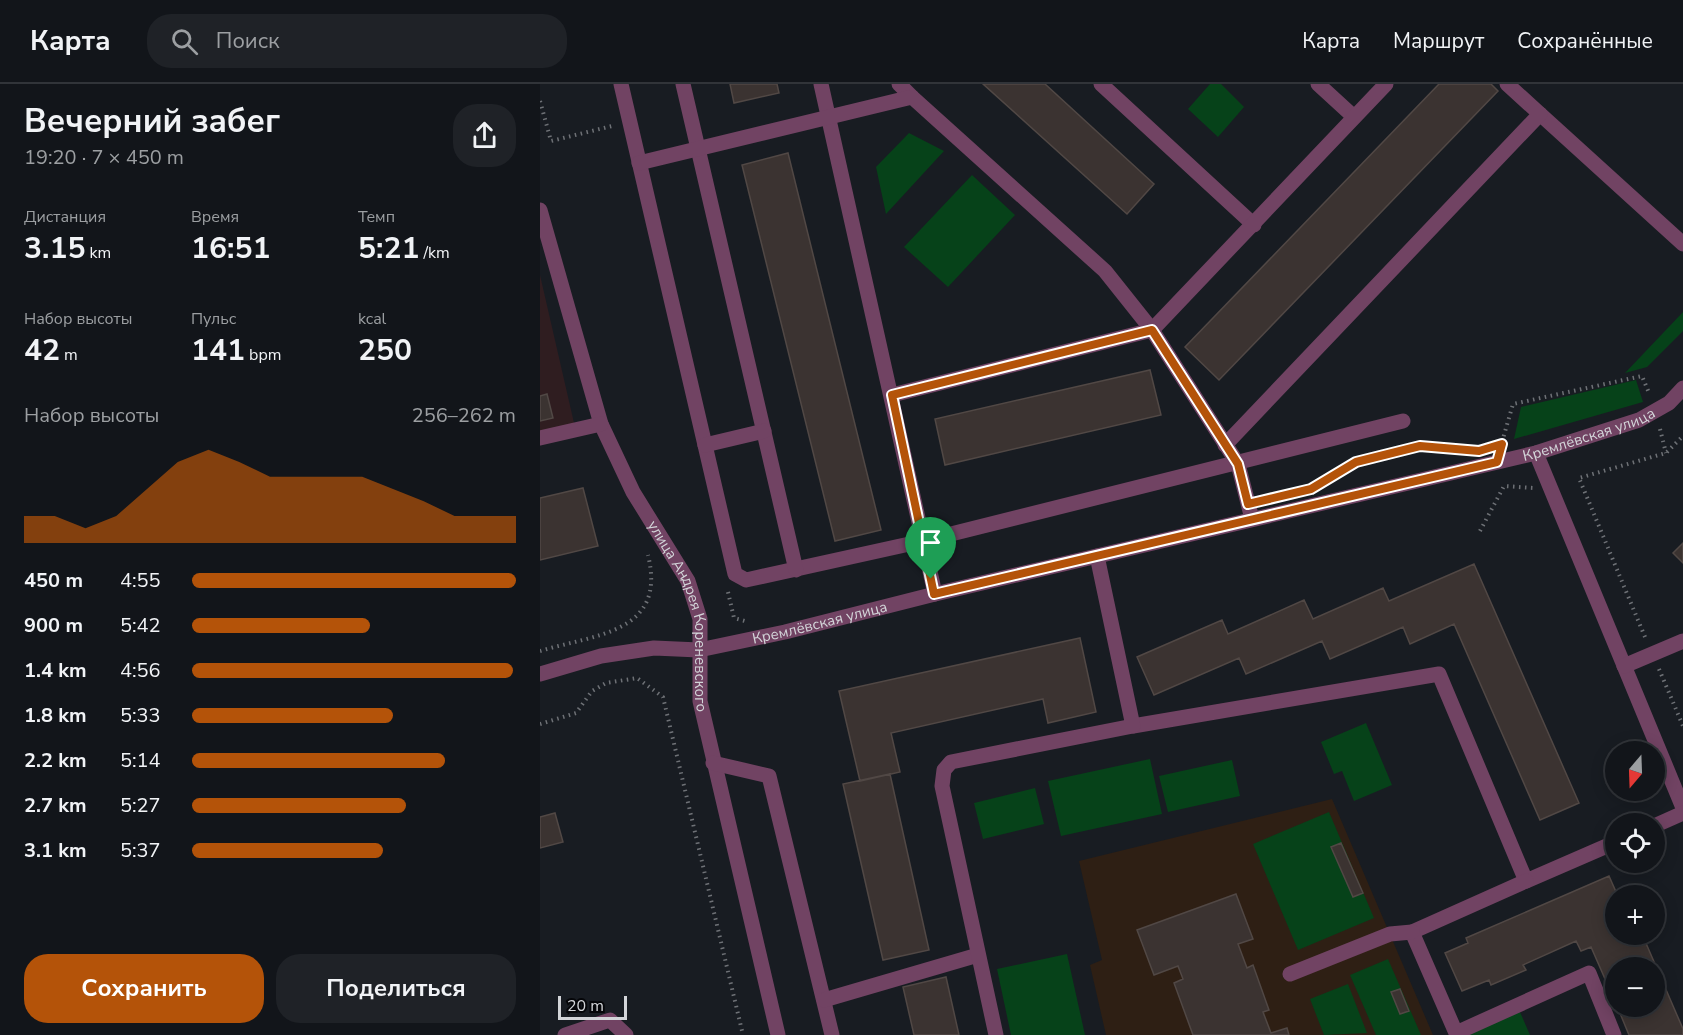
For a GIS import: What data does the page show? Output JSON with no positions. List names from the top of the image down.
{
  "streets": {
    "street": ["Кремлёвская улица", "улица Андрея Кореневского"]
  },
  "crossings": [
    ["Кремлёвская улица", "улица Андрея Кореневского"]
  ],
  "scale_bar": "20 m",
  "north": "bottom",
  "page": {
    "header": "Карта",
    "search": "Поиск",
    "nav": ["Карта", "Маршрут", "Сохранённые"],
    "heading": ["Вечерний забег", "19:20 · 7 × 450 m"],
    "stats": [
      ["Дистанция", "3.15 km"],
      ["Время", "16:51"],
      ["Темп", "5:21 /km"],
      ["Набор высоты", "42 m"],
      ["Пульс", "141 bpm"],
      ["kcal", "250"]
    ],
    "chart": ["Набор высоты", "256–262 m"],
    "list": [
      {
        "name": "450 m",
        "note": "4:55"
      },
      {
        "name": "900 m",
        "note": "5:42"
      },
      {
        "name": "1.4 km",
        "note": "4:56"
      },
      {
        "name": "1.8 km",
        "note": "5:33"
      },
      {
        "name": "2.2 km",
        "note": "5:14"
      },
      {
        "name": "2.7 km",
        "note": "5:27"
      },
      {
        "name": "3.1 km",
        "note": "5:37"
      }
    ],
    "map_buttons": ["+", "−"],
    "buttons": ["Сохранить", "Поделиться"],
    "scale": "20 m"
  }
}
